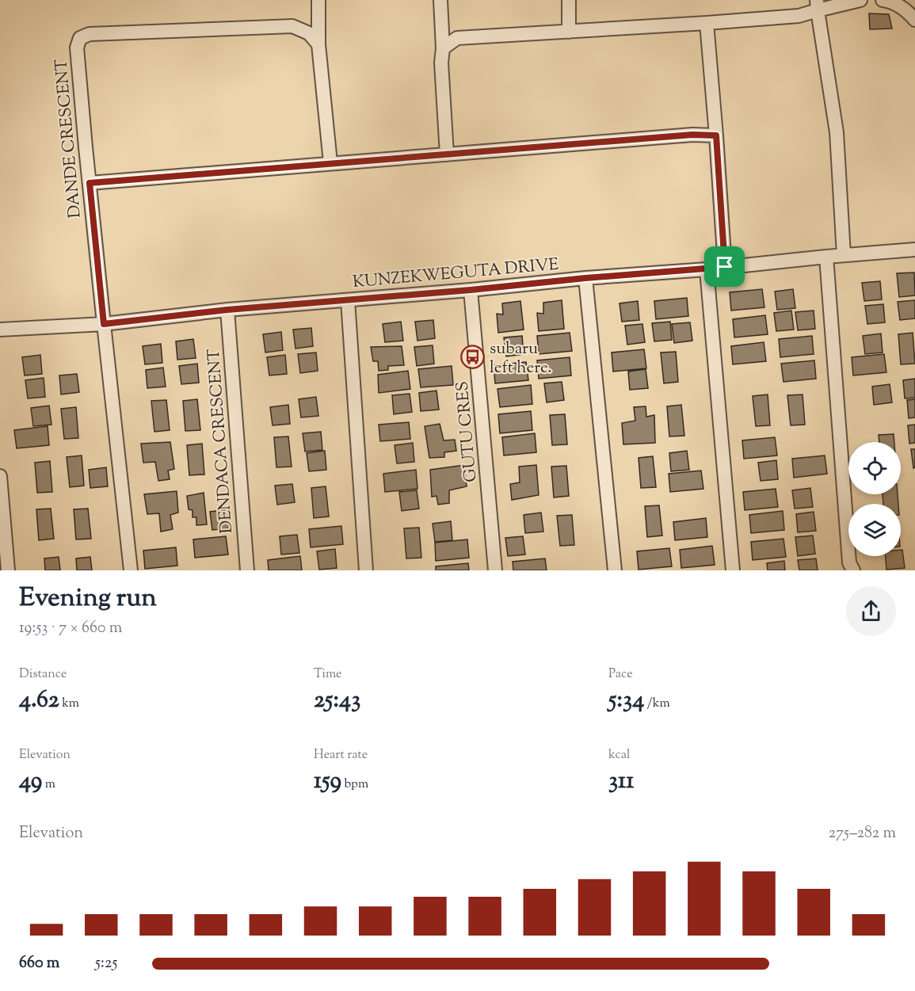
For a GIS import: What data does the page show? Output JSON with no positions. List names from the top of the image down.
{
  "streets": {
    "street": [
      "DANDE CRESCENT",
      "KUNZEKWEGUTA DRIVE",
      "GUTU CRES",
      "DENDACA CRESCENT"
    ]
  },
  "crossings": [
    ["DANDE CRESCENT", "KUNZEKWEGUTA DRIVE"],
    ["KUNZEKWEGUTA DRIVE", "GUTU CRES"],
    ["KUNZEKWEGUTA DRIVE", "DENDACA CRESCENT"]
  ],
  "places": {
    "bus stop": ["subaru left here."]
  },
  "page": {
    "heading": ["Evening run", "19:53 · 7 × 660 m"],
    "stats": [
      ["Distance", "4.62 km"],
      ["Time", "25:43"],
      ["Pace", "5:34 /km"],
      ["Elevation", "49 m"],
      ["Heart rate", "159 bpm"],
      ["kcal", "311"]
    ],
    "chart": ["Elevation", "275–282 m"],
    "list": [
      {
        "name": "660 m",
        "note": "5:25"
      }
    ]
  }
}
